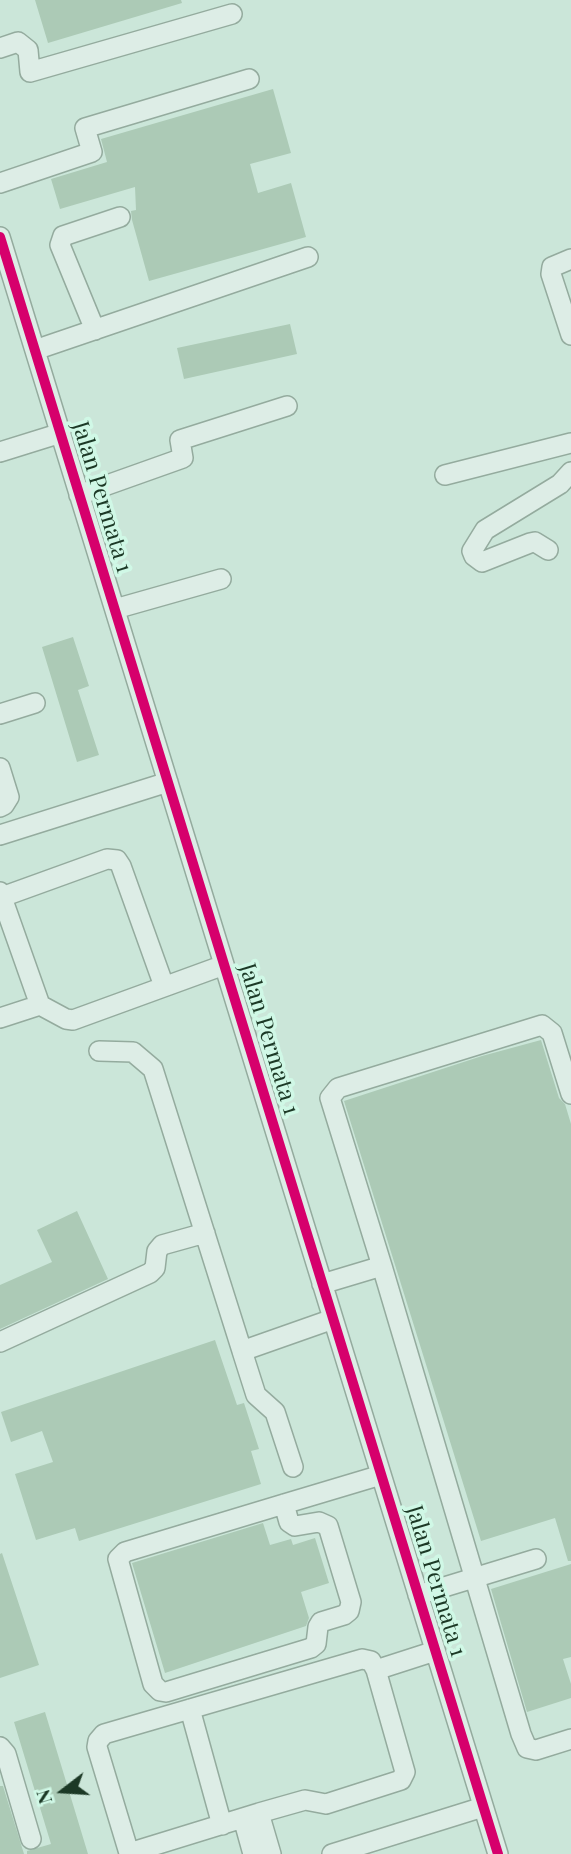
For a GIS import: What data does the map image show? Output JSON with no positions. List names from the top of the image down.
{
  "streets": {
    "street": ["Jalan Permata 1"]
  },
  "north": "left"
}
